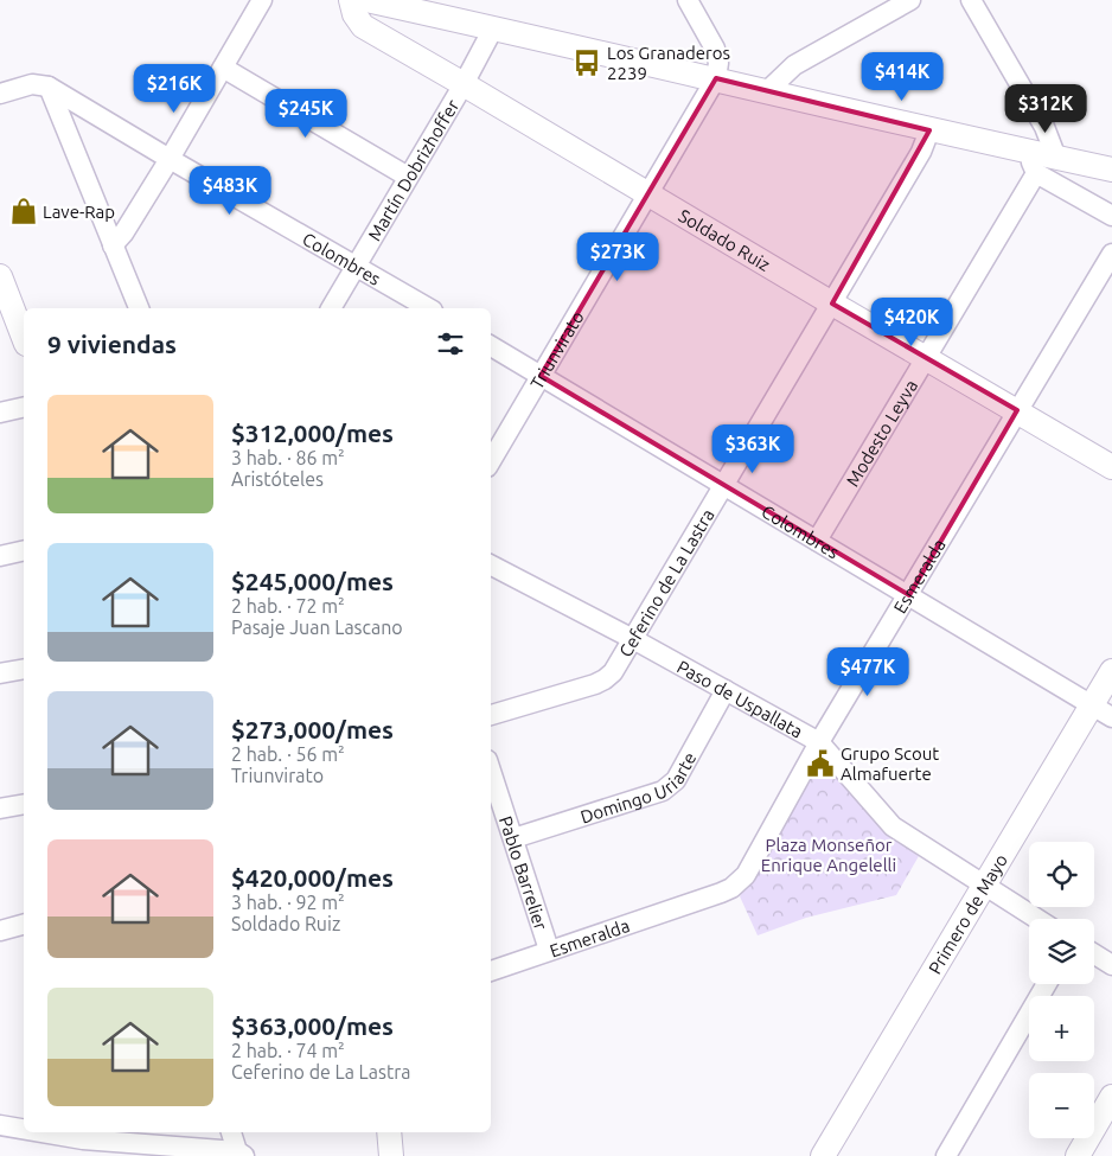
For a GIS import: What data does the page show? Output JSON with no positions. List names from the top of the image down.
{
  "streets": {
    "main road": ["Soldado Ruiz", "Primero de Mayo"],
    "street": [
      "Martín Dobrizhoffer",
      "Colombres",
      "Triunvirato",
      "Modesto Leyva",
      "Esmeralda",
      "Ceferino de La Lastra",
      "Paso de Uspallata",
      "Domingo Uriarte",
      "Pablo Barrelier"
    ]
  },
  "crossings": [
    ["Martín Dobrizhoffer", "Soldado Ruiz"],
    ["Martín Dobrizhoffer", "Colombres"],
    ["Soldado Ruiz", "Triunvirato"],
    ["Soldado Ruiz", "Modesto Leyva"],
    ["Soldado Ruiz", "Esmeralda"],
    ["Soldado Ruiz", "Ceferino de La Lastra"],
    ["Colombres", "Triunvirato"],
    ["Colombres", "Modesto Leyva"],
    ["Colombres", "Esmeralda"],
    ["Colombres", "Ceferino de La Lastra"],
    ["Colombres", "Primero de Mayo"],
    ["Esmeralda", "Paso de Uspallata"],
    ["Esmeralda", "Pablo Barrelier"],
    ["Ceferino de La Lastra", "Paso de Uspallata"],
    ["Paso de Uspallata", "Domingo Uriarte"],
    ["Paso de Uspallata", "Primero de Mayo"],
    ["Domingo Uriarte", "Pablo Barrelier"]
  ],
  "parks": ["Plaza Monseñor Enrique Angelelli"],
  "places": {
    "bus stop": ["Los Granaderos 2239"],
    "shop": ["Lave-Rap"],
    "public building": ["Grupo Scout Almafuerte"]
  },
  "page": {
    "price": [
      "$414K",
      "$216K",
      "$312K",
      "$245K",
      "$483K",
      "$273K",
      "$420K",
      "$363K",
      "$477K"
    ],
    "heading": "9 viviendas",
    "list": [
      {
        "name": "$312,000/mes",
        "note": "3 hab. · 86 m² · Aristóteles"
      },
      {
        "name": "$245,000/mes",
        "note": "2 hab. · 72 m² · Pasaje Juan Lascano"
      },
      {
        "name": "$273,000/mes",
        "note": "2 hab. · 56 m² · Triunvirato"
      },
      {
        "name": "$420,000/mes",
        "note": "3 hab. · 92 m² · Soldado Ruiz"
      },
      {
        "name": "$363,000/mes",
        "note": "2 hab. · 74 m² · Ceferino de La Lastra"
      }
    ],
    "map_buttons": ["+", "−"]
  }
}
